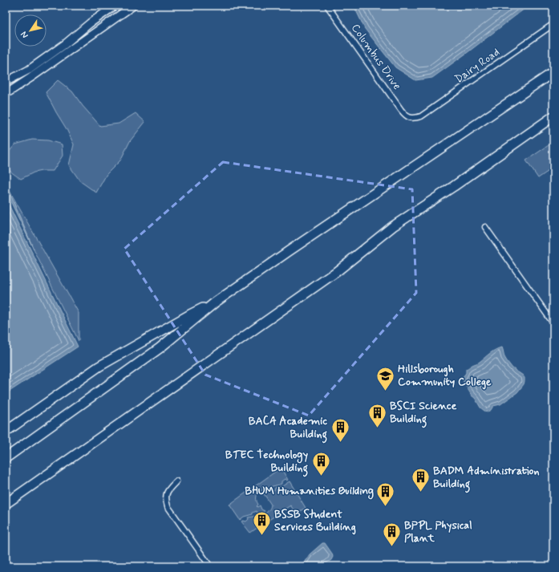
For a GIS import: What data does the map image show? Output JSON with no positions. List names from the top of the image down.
{
  "streets": {
    "street": ["Columbus Drive", "Dairy Road"]
  },
  "crossings": [
    ["Columbus Drive", "Dairy Road"]
  ],
  "places": {
    "school or university": ["Hillsborough Community College"],
    "building": [
      "BSCI Science Building",
      "BACA Academic Building",
      "BTEC Technology Building",
      "BADM Administration Building",
      "BHUM Humanities Building",
      "BSSB Student Services Building",
      "BPPL Physical Plant"
    ]
  },
  "north": "bottom left"
}
